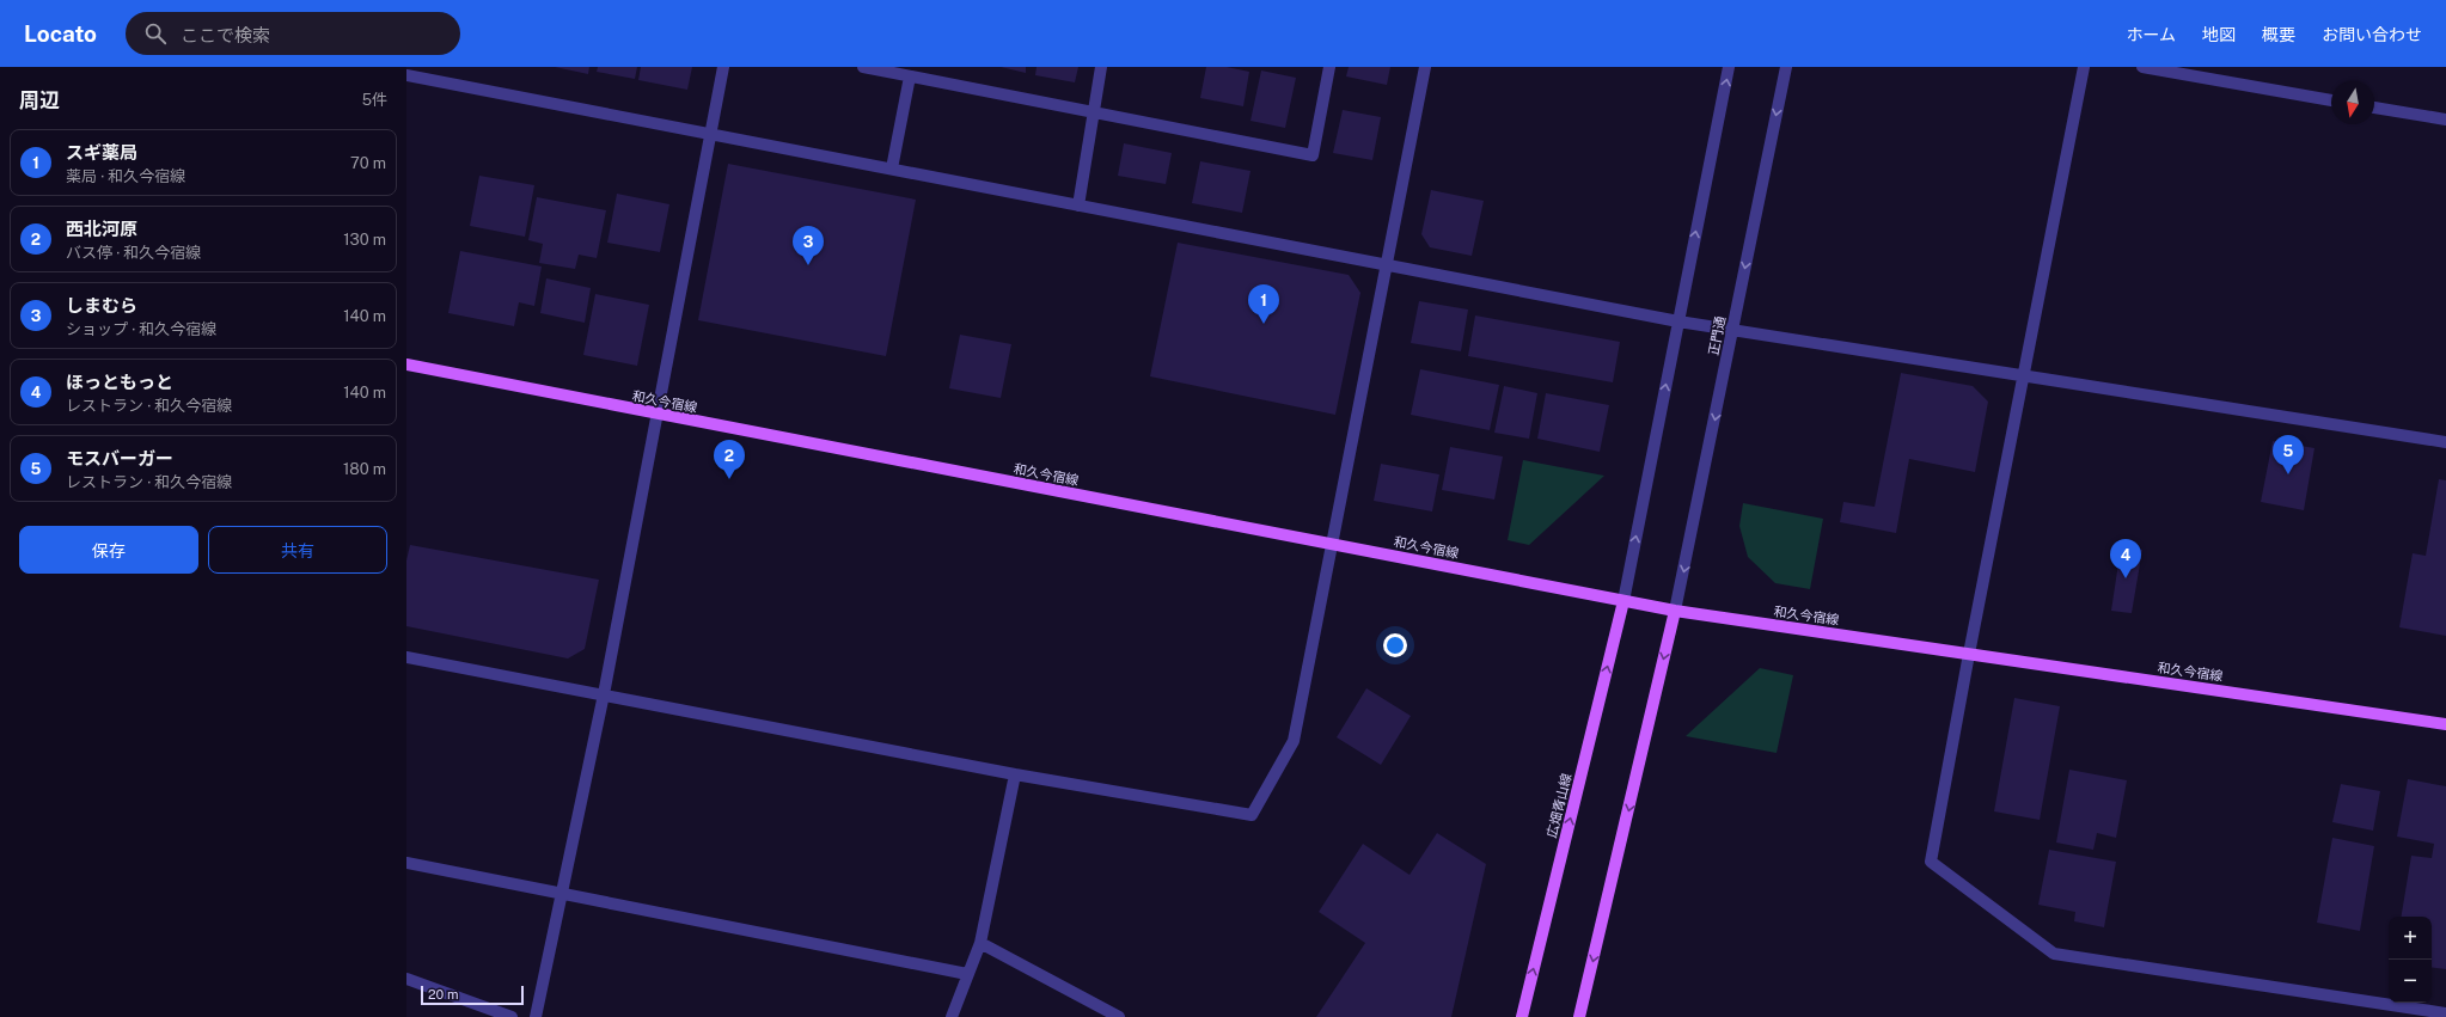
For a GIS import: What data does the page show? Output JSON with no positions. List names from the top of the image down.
{
  "streets": {
    "main road": ["和久今宿線", "広畑青山線"],
    "street": ["正門通"]
  },
  "crossings": [
    ["正門通", "和久今宿線"],
    ["和久今宿線", "広畑青山線"]
  ],
  "scale_bar": "20 m",
  "north": "bottom",
  "page": {
    "header": "Locato",
    "search": "ここで検索",
    "nav": [
      "ホーム",
      "地図",
      "概要",
      "お問い合わせ"
    ],
    "heading": ["周辺", "5件"],
    "list": [
      {
        "mark": "1",
        "name": "スギ薬局",
        "note": "薬局 · 和久今宿線",
        "value": "70 m"
      },
      {
        "mark": "2",
        "name": "西北河原",
        "note": "バス停 · 和久今宿線",
        "value": "130 m"
      },
      {
        "mark": "3",
        "name": "しまむら",
        "note": "ショップ · 和久今宿線",
        "value": "140 m"
      },
      {
        "mark": "4",
        "name": "ほっともっと",
        "note": "レストラン · 和久今宿線",
        "value": "140 m"
      },
      {
        "mark": "5",
        "name": "モスバーガー",
        "note": "レストラン · 和久今宿線",
        "value": "180 m"
      }
    ],
    "pins": [
      "3",
      "1",
      "5",
      "2",
      "4"
    ],
    "buttons": ["保存", "共有"],
    "map_buttons": ["+", "−"],
    "scale": "20 m"
  }
}
